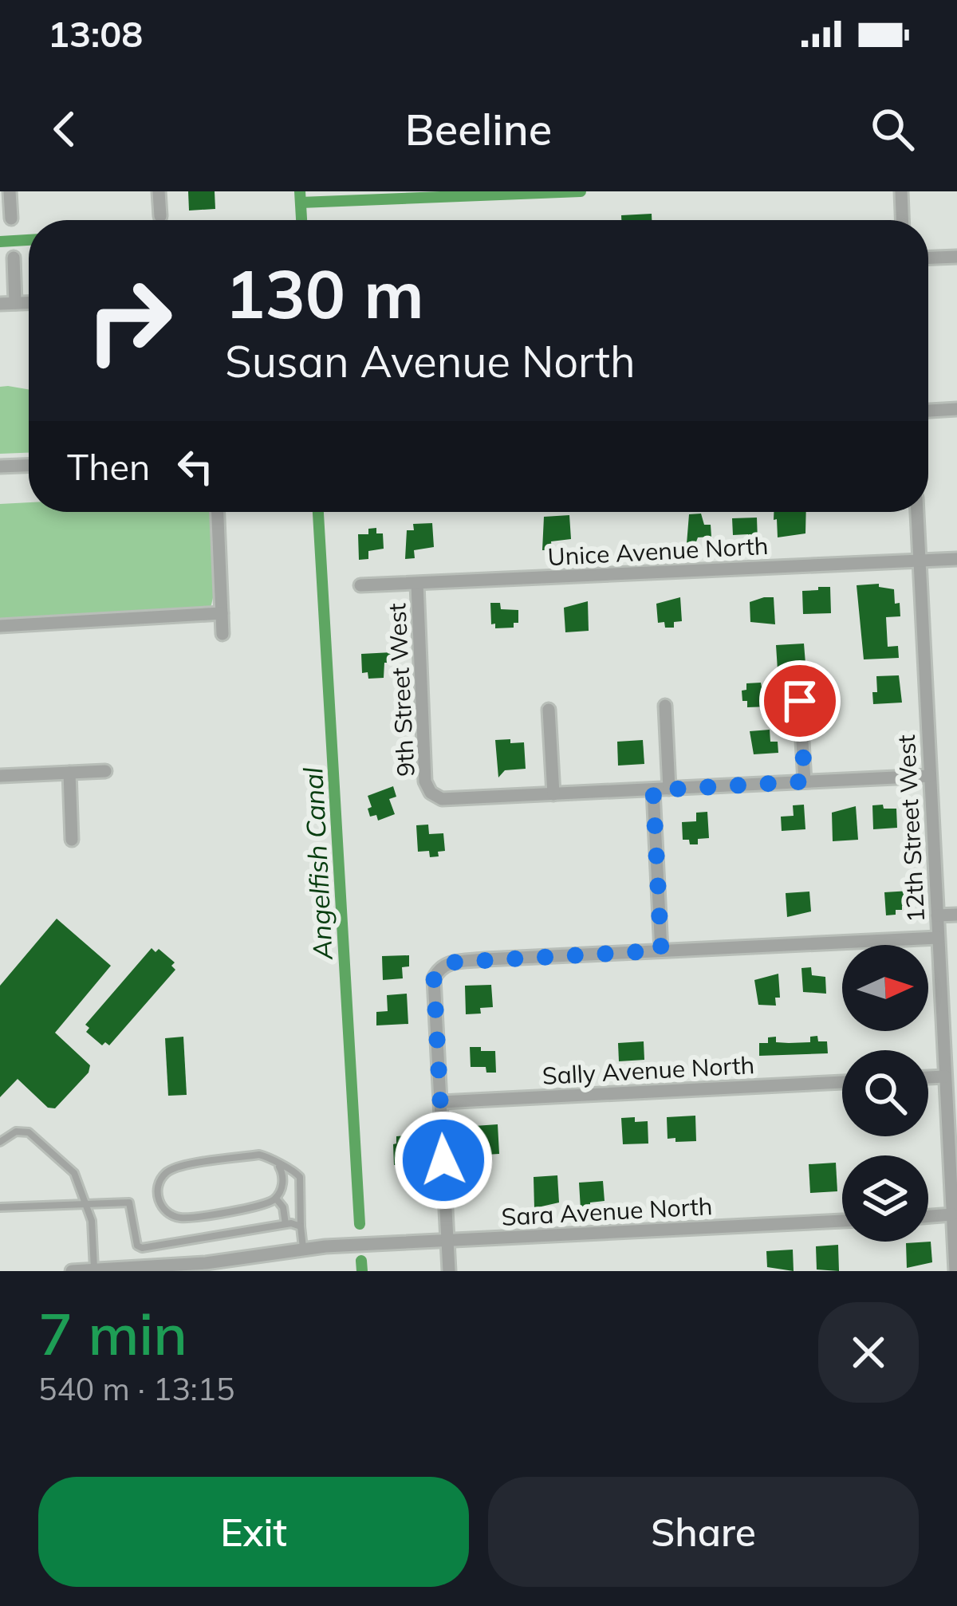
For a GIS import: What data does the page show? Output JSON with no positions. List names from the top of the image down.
{
  "streets": {
    "street": [
      "Unice Avenue North",
      "9th Street West",
      "12th Street West",
      "Sally Avenue North",
      "Sara Avenue North"
    ]
  },
  "crossings": [
    ["Unice Avenue North", "9th Street West"],
    ["Unice Avenue North", "12th Street West"]
  ],
  "water": ["Angelfish Canal"],
  "north": "right",
  "page": {
    "status": "13:08",
    "header": "Beeline",
    "turn": ["130 m", "Susan Avenue North"],
    "then": "Then",
    "heading": ["7 min", "540 m · 13:15"],
    "buttons": ["Exit", "Share"]
  }
}
